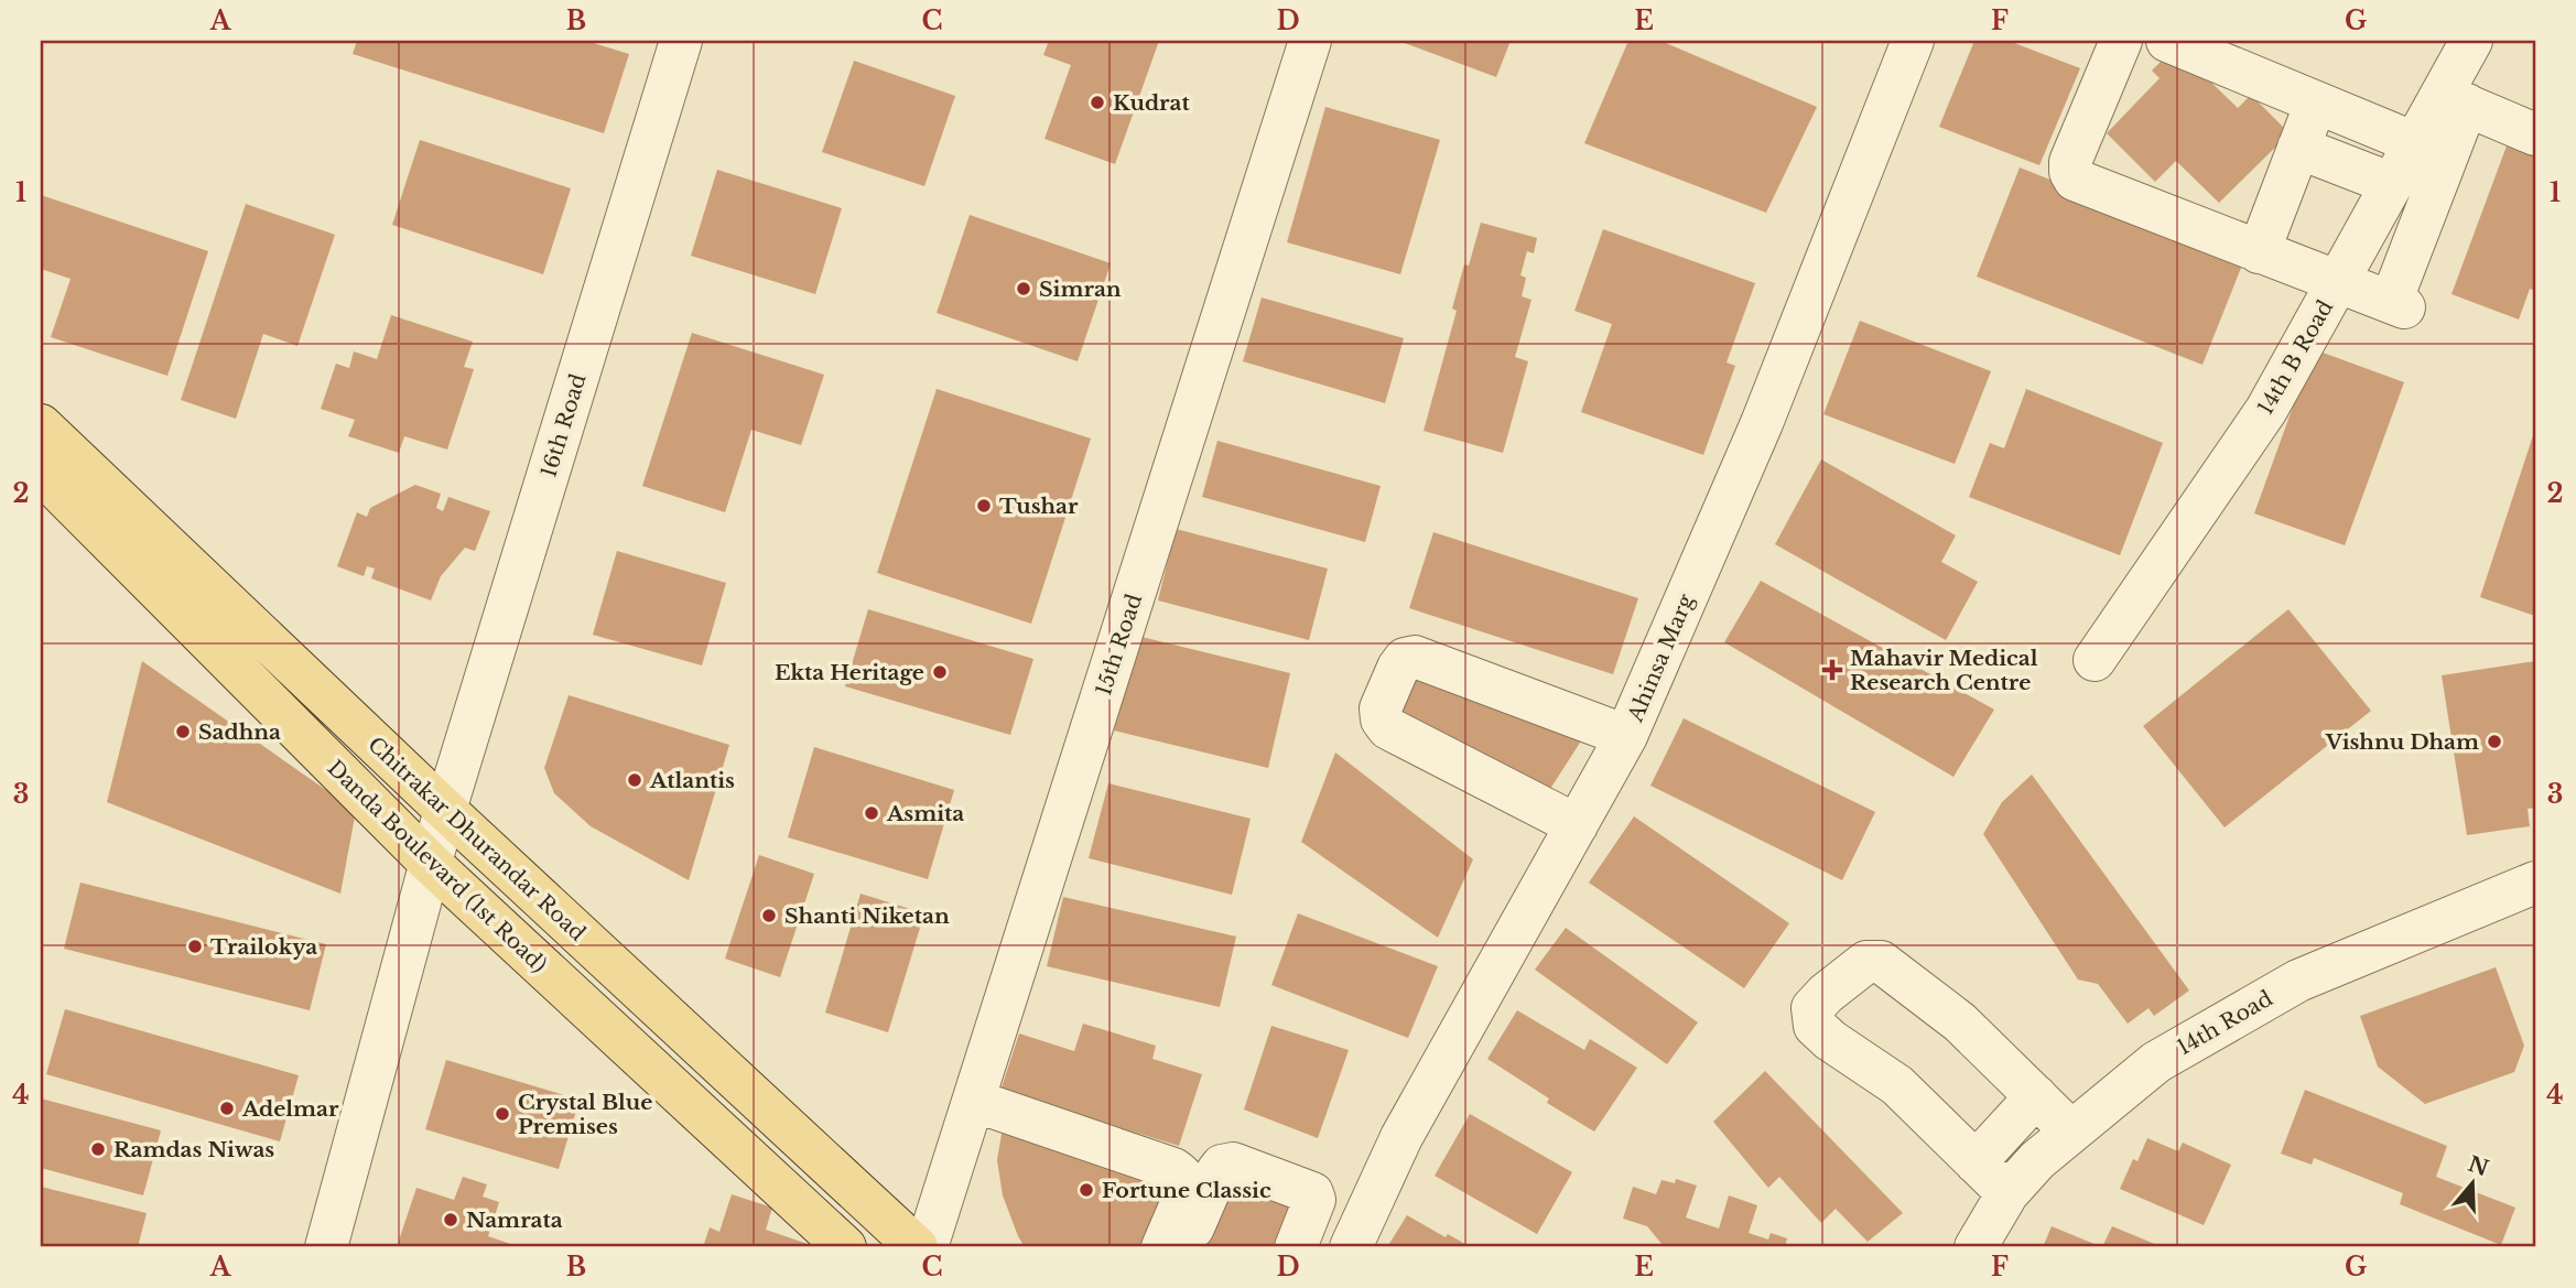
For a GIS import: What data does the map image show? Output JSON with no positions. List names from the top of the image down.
{
  "streets": {
    "main road": ["Chitrakar Dhurandar Road", "Danda Boulevard (1st Road)"],
    "street": [
      "14th B Road",
      "16th Road",
      "15th Road",
      "Ahinsa Marg",
      "14th Road"
    ]
  },
  "crossings": [
    ["16th Road", "Chitrakar Dhurandar Road"],
    ["16th Road", "Danda Boulevard (1st Road)"]
  ],
  "places": {
    "other": [
      "Kudrat",
      "Simran",
      "Tushar",
      "Ekta Heritage",
      "Sadhna",
      "Vishnu Dham",
      "Atlantis",
      "Asmita",
      "Shanti Niketan",
      "Trailokya",
      "Adelmar",
      "Crystal Blue Premises",
      "Ramdas Niwas",
      "Fortune Classic",
      "Namrata"
    ],
    "health": ["Mahavir Medical Research Centre"]
  },
  "north": "top",
  "grid": {
    "columns": [
      "A",
      "B",
      "C",
      "D",
      "E",
      "F",
      "G"
    ],
    "rows": [
      "1",
      "2",
      "3",
      "4"
    ]
  }
}
